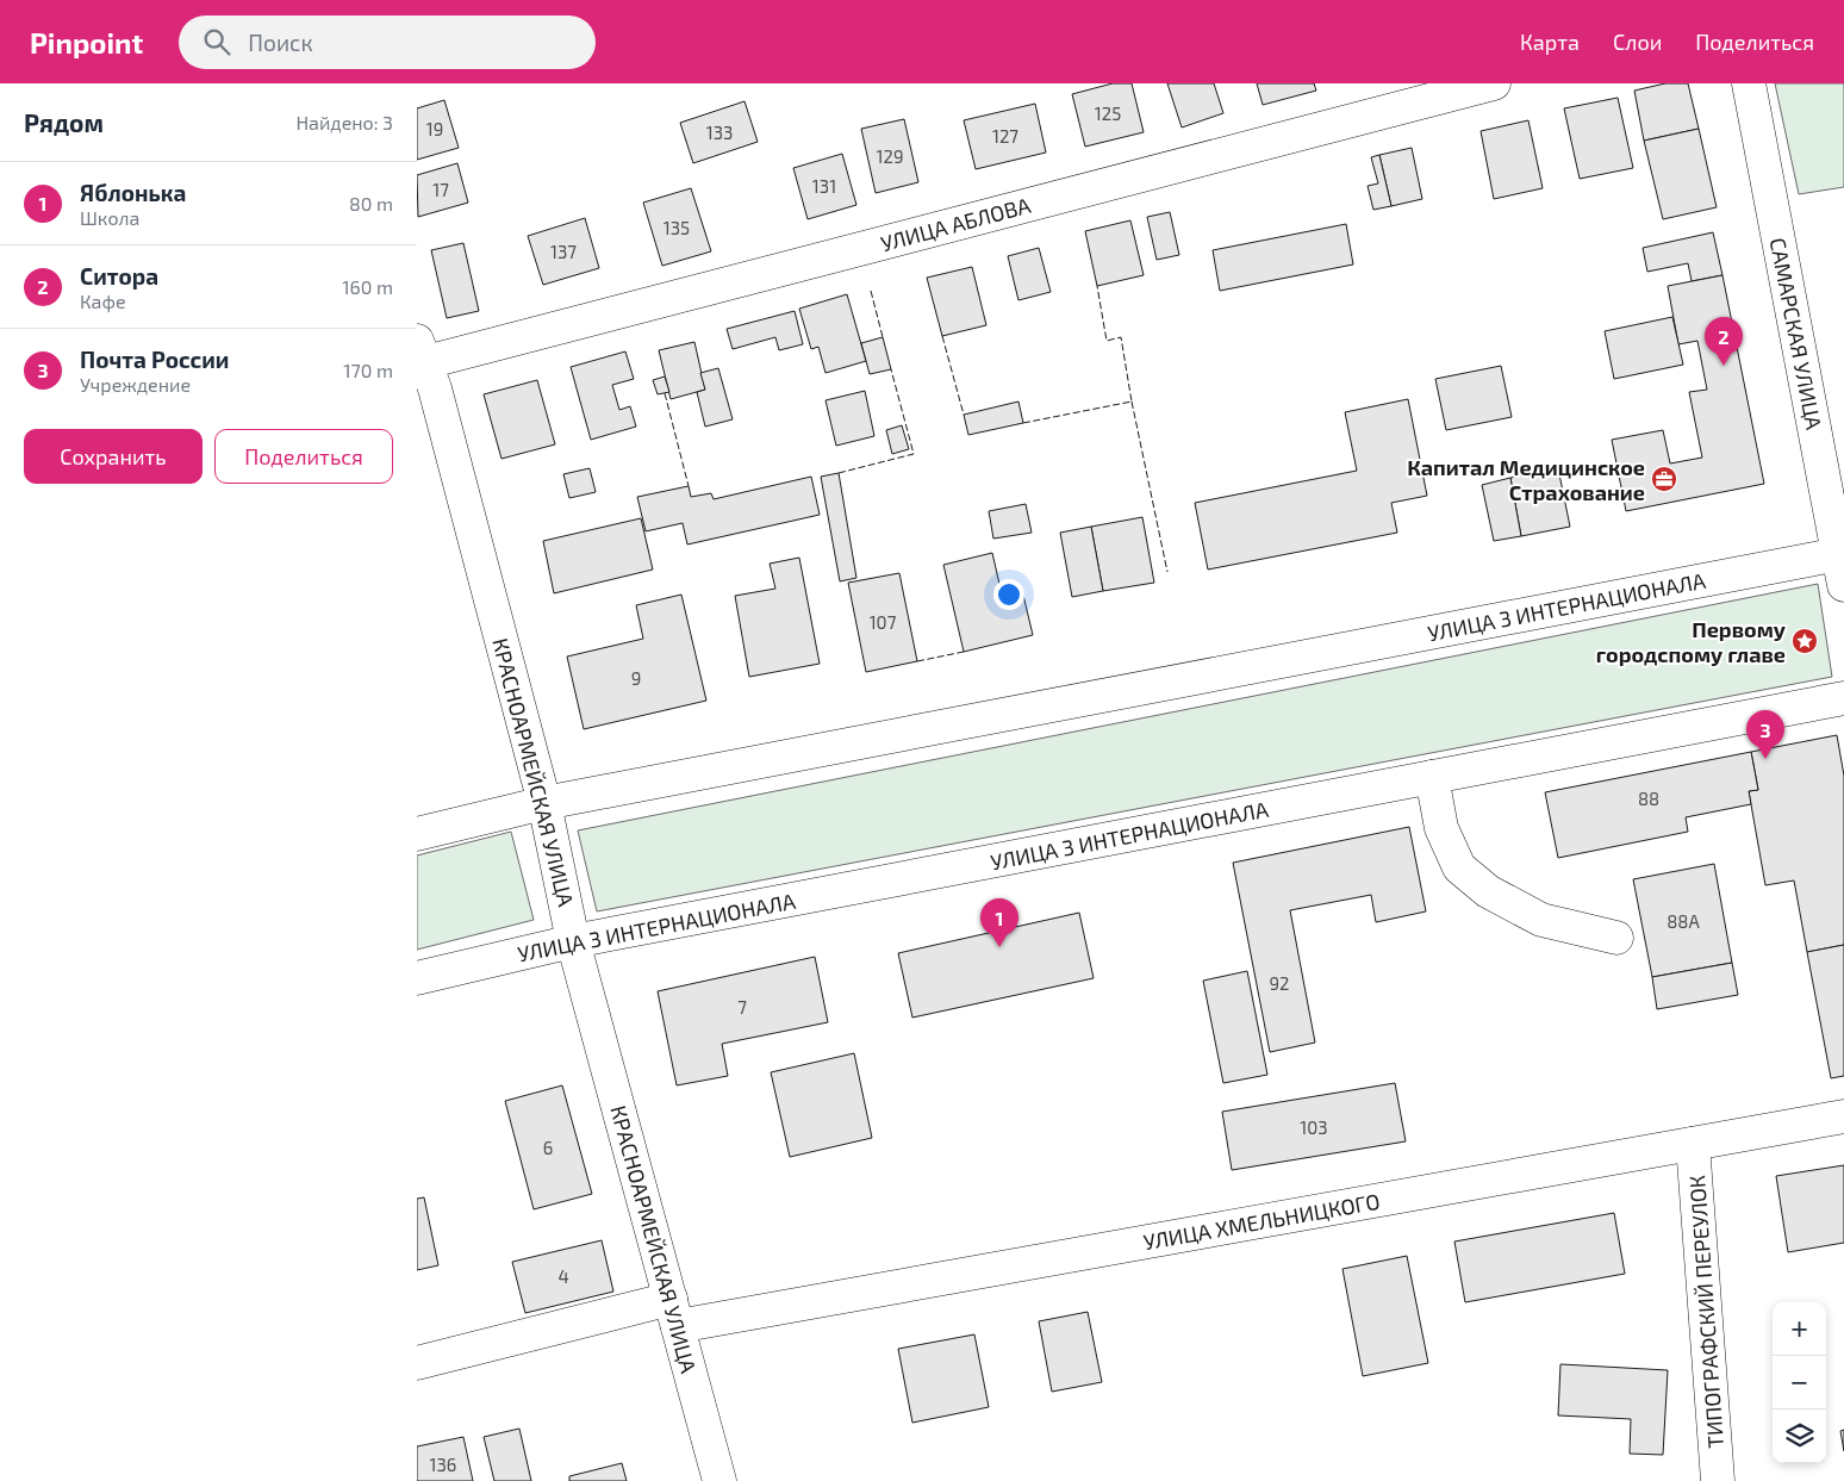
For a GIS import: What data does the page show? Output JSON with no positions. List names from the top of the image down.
{
  "streets": {
    "street": [
      "УЛИЦА АБЛОВА",
      "САМАРСКАЯ УЛИЦА",
      "УЛИЦА 3 ИНТЕРНАЦИОНАЛА",
      "КРАСНОАРМЕЙСКАЯ УЛИЦА",
      "УЛИЦА ХМЕЛЬНИЦКОГО",
      "ТИПОГРАФСКИЙ ПЕРЕУЛОК"
    ]
  },
  "crossings": [
    ["УЛИЦА АБЛОВА", "КРАСНОАРМЕЙСКАЯ УЛИЦА"],
    ["САМАРСКАЯ УЛИЦА", "УЛИЦА 3 ИНТЕРНАЦИОНАЛА"],
    ["УЛИЦА 3 ИНТЕРНАЦИОНАЛА", "КРАСНОАРМЕЙСКАЯ УЛИЦА"],
    ["КРАСНОАРМЕЙСКАЯ УЛИЦА", "УЛИЦА ХМЕЛЬНИЦКОГО"],
    ["УЛИЦА ХМЕЛЬНИЦКОГО", "ТИПОГРАФСКИЙ ПЕРЕУЛОК"]
  ],
  "places": {
    "office": ["Капитал Медицинское Страхование"],
    "place": ["Первому городспому главе"]
  },
  "house_numbers": [
    "125",
    "19",
    "133",
    "127",
    "129",
    "131",
    "17",
    "135",
    "137",
    "107",
    "9",
    "88",
    "88А",
    "92",
    "7",
    "103",
    "6",
    "4",
    "136"
  ],
  "page": {
    "header": "Pinpoint",
    "search": "Поиск",
    "nav": ["Карта", "Слои", "Поделиться"],
    "heading": ["Рядом", "Найдено: 3"],
    "list": [
      {
        "mark": "1",
        "name": "Яблонька",
        "note": "Школа",
        "value": "80 m"
      },
      {
        "mark": "2",
        "name": "Ситора",
        "note": "Кафе",
        "value": "160 m"
      },
      {
        "mark": "3",
        "name": "Почта России",
        "note": "Учреждение",
        "value": "170 m"
      }
    ],
    "pins": ["2", "3", "1"],
    "buttons": ["Сохранить", "Поделиться"],
    "map_buttons": ["+", "−"]
  }
}
